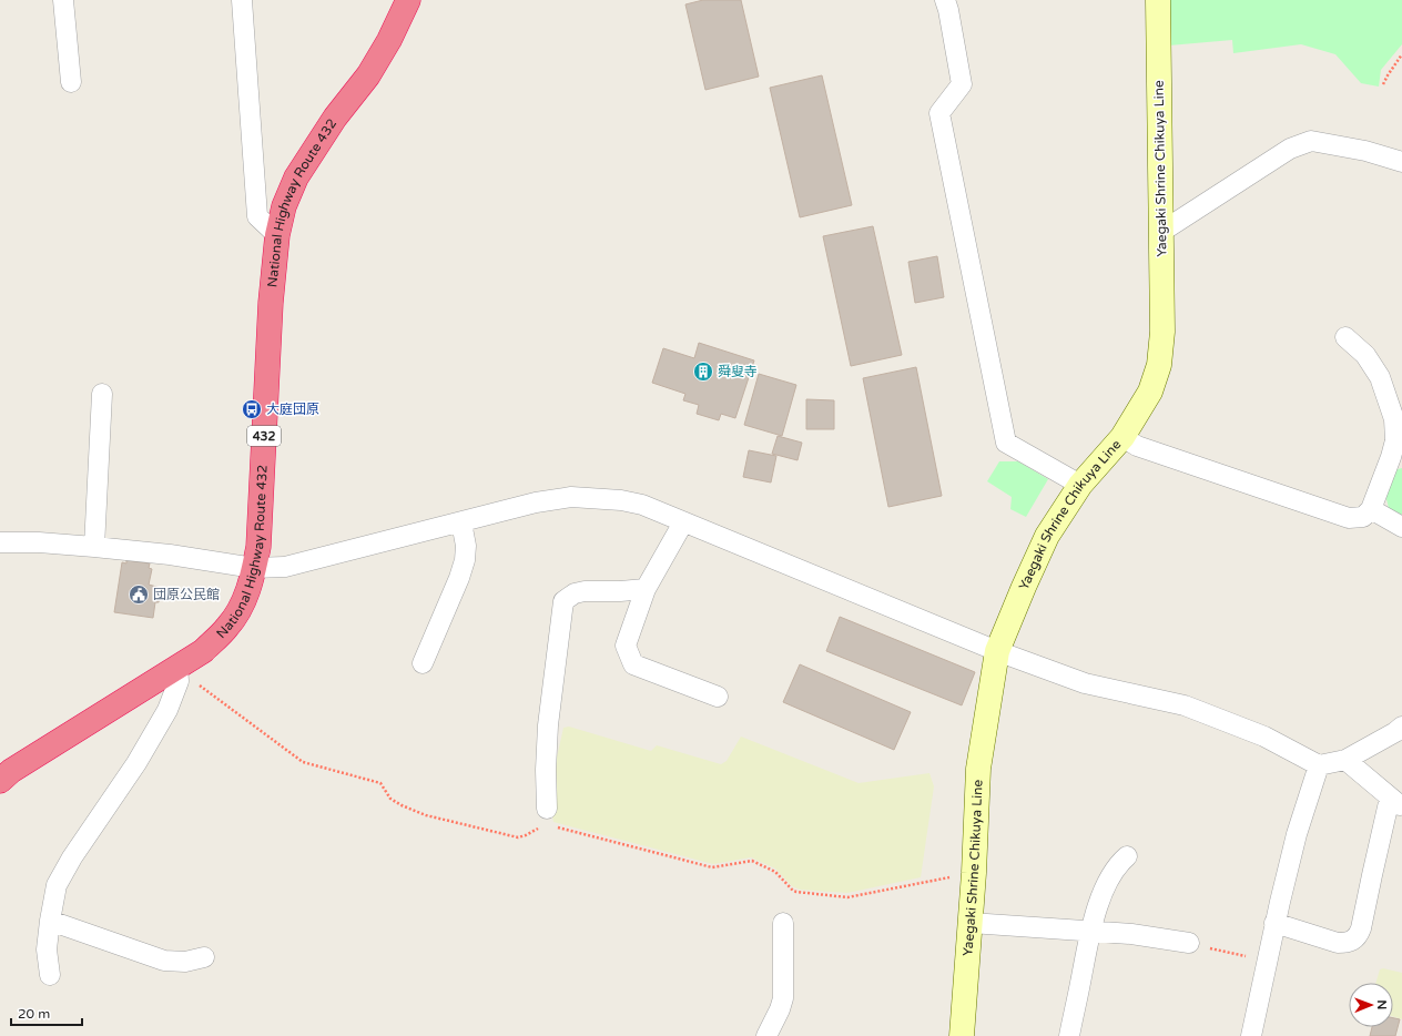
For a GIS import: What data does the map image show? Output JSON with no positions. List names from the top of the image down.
{
  "streets": {
    "highway": ["National Highway Route 432", "432"],
    "main road": ["Yaegaki Shrine Chikuya Line"]
  },
  "places": {
    "building": ["舜叟寺"],
    "bus stop": ["大庭団原"],
    "public building": ["団原公民館"]
  },
  "scale_bar": "20 m",
  "north": "right"
}
